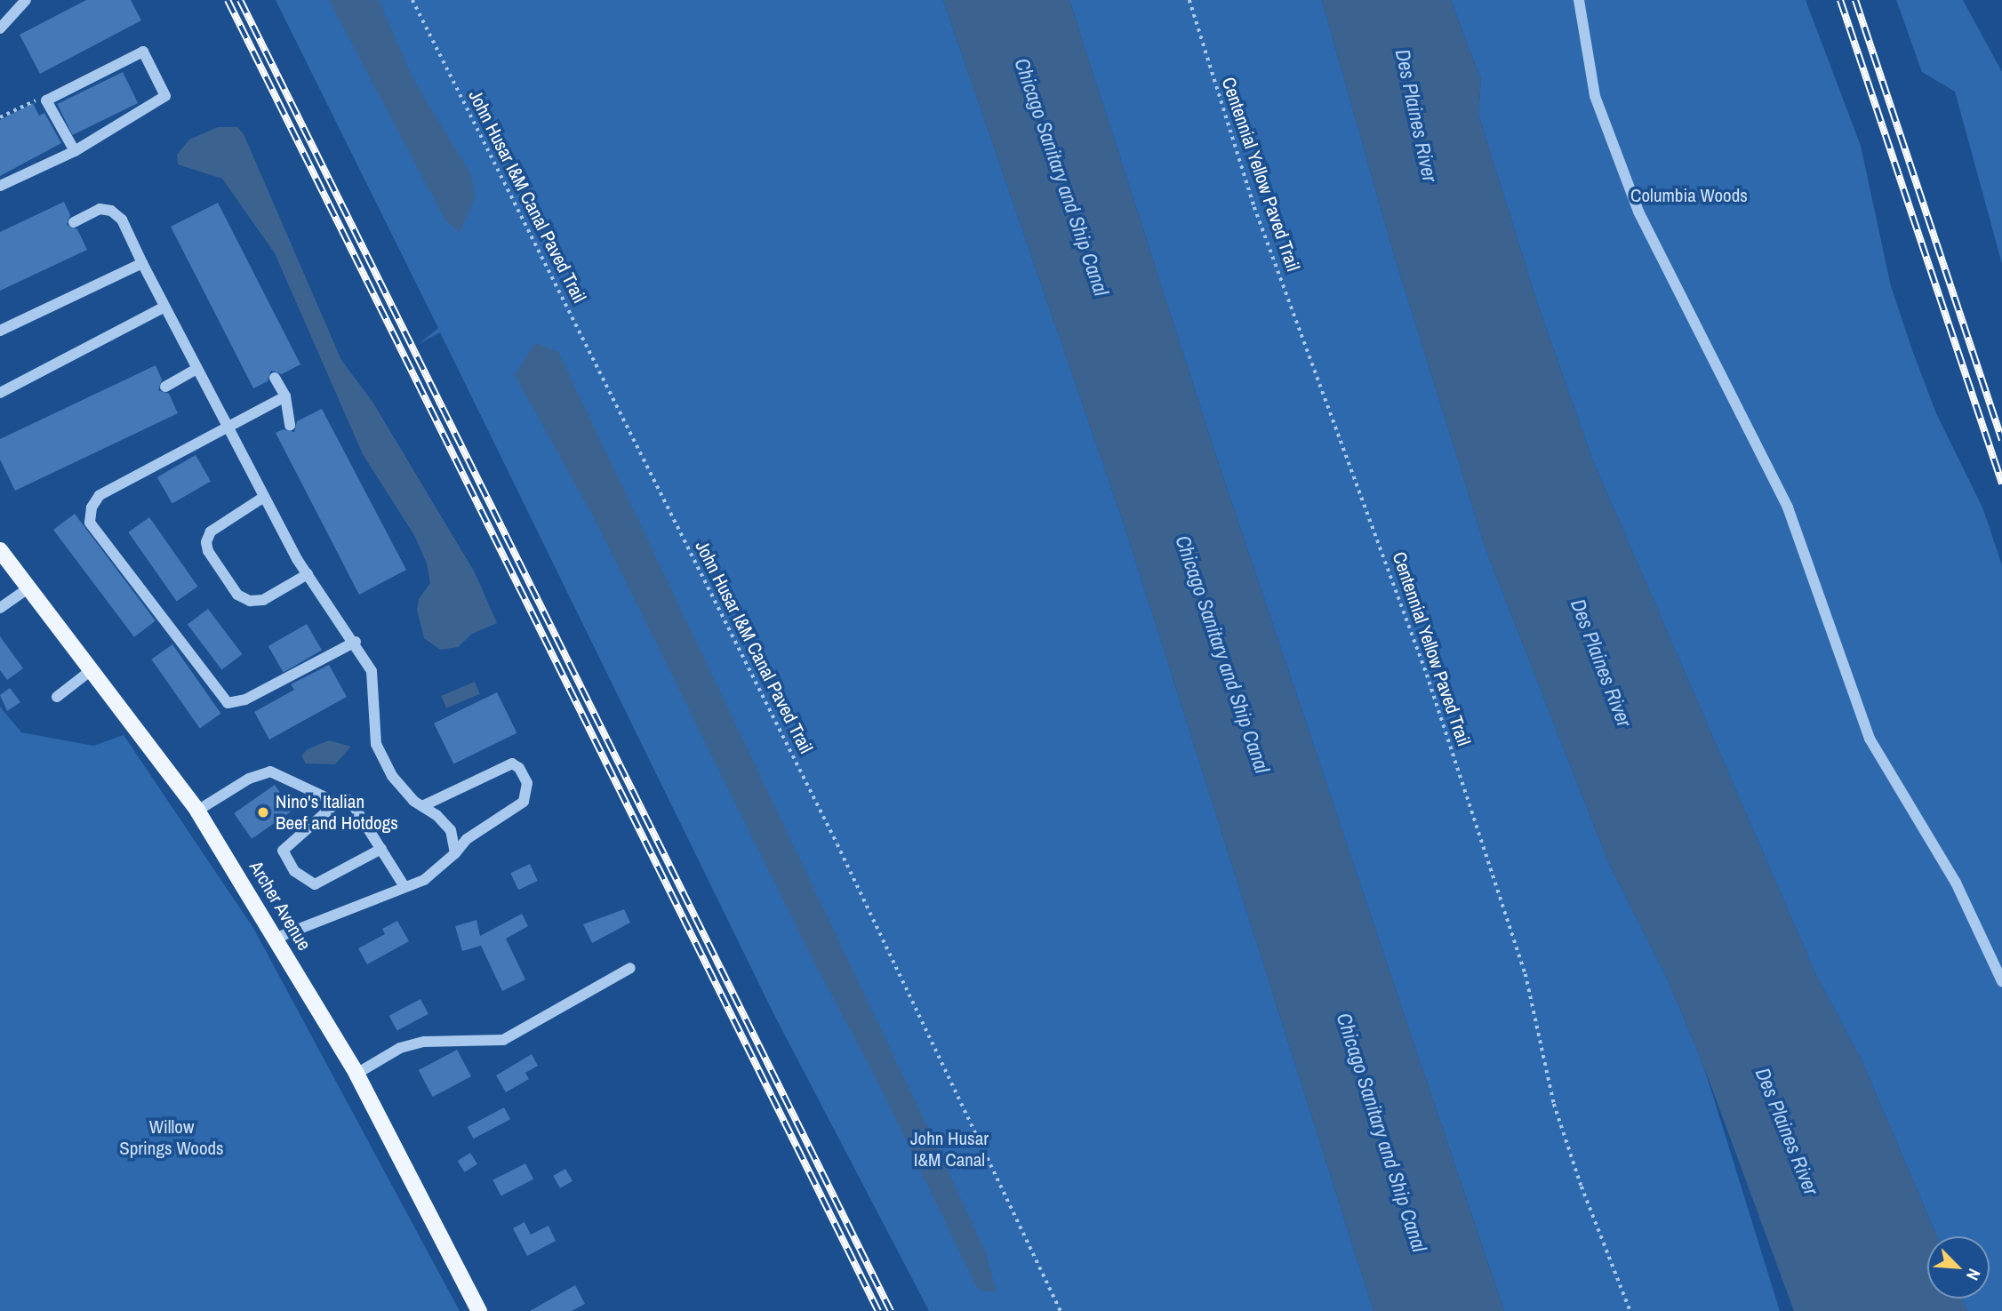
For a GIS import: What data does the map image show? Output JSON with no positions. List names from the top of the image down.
{
  "streets": {
    "main road": ["Archer Avenue"],
    "path": ["Centennial Yellow Paved Trail", "John Husar I&M Canal Paved Trail"]
  },
  "water": ["Des Plaines River", "Chicago Sanitary and Ship Canal"],
  "parks": ["Columbia Woods", "Willow Springs Woods", "John Husar I&M Canal"],
  "places": ["Nino's Italian Beef and Hotdogs"],
  "north": "bottom right"
}
